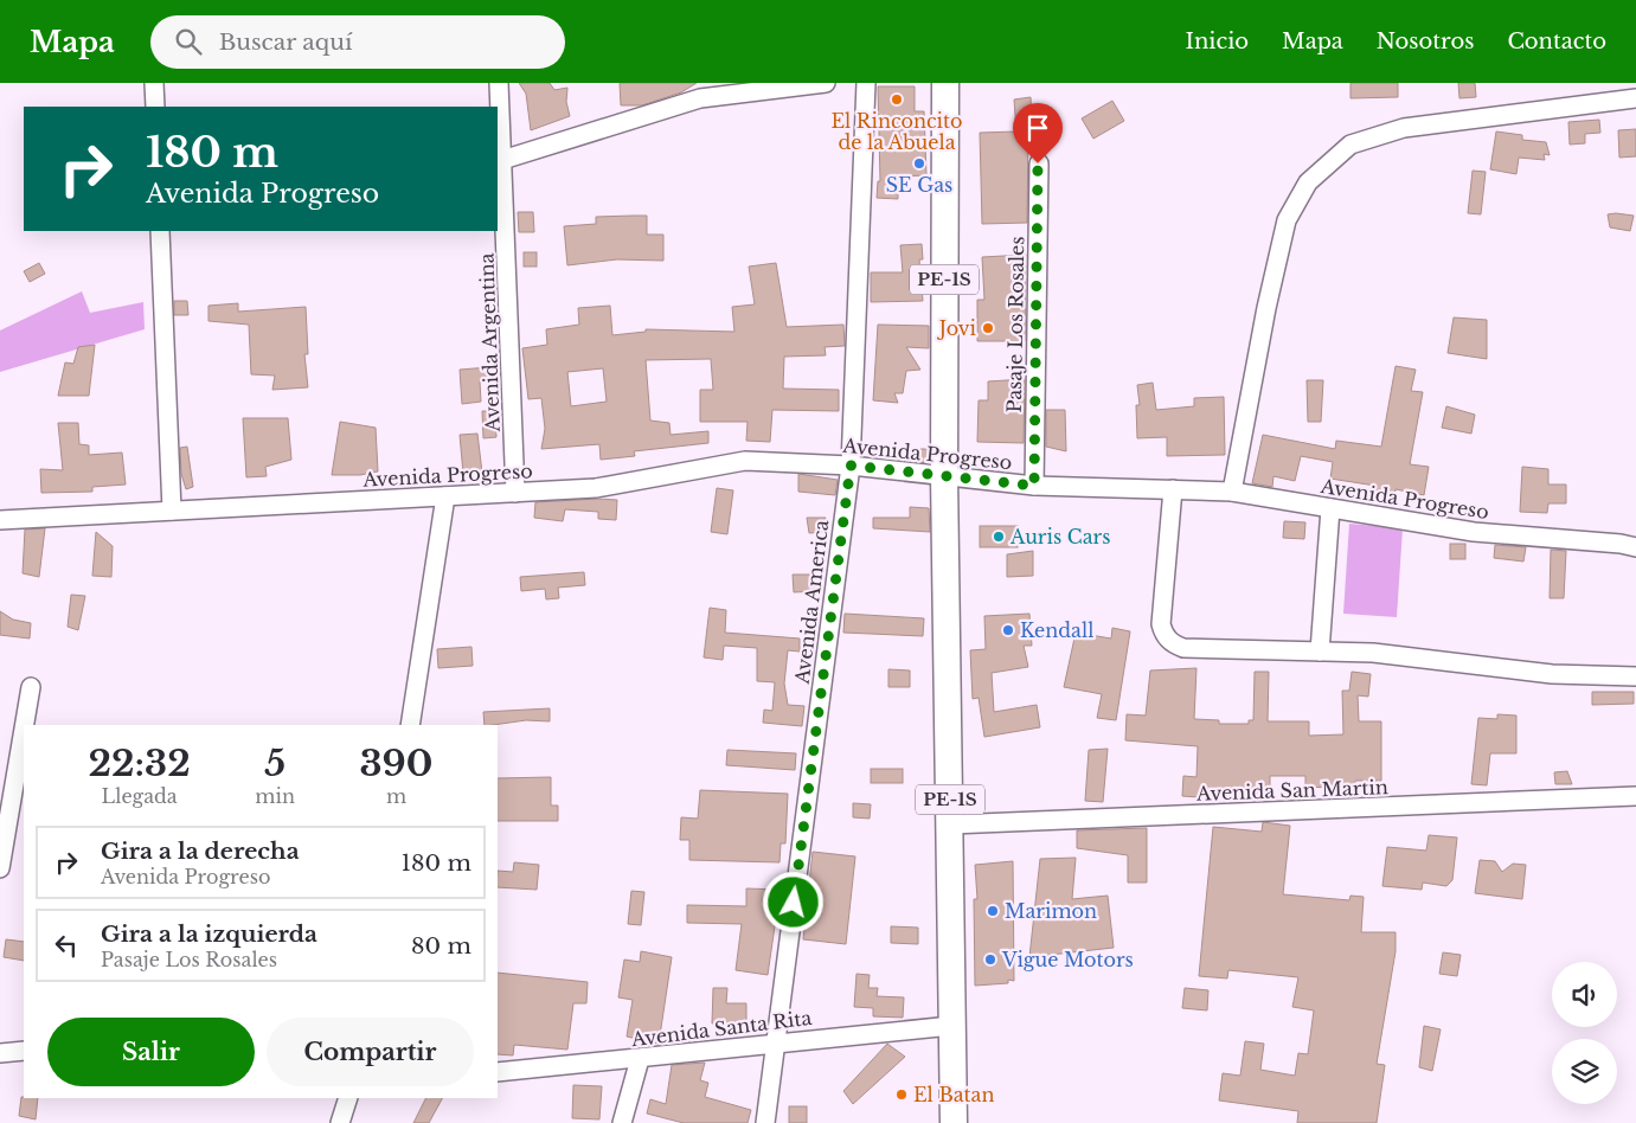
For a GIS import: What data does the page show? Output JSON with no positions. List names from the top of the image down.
{
  "streets": {
    "highway": ["PE-1S"],
    "street": [
      "Pasaje Los Rosales",
      "Avenida Argentina",
      "Avenida Progreso",
      "Avenida America",
      "Avenida San Martin",
      "Avenida Santa Rita"
    ]
  },
  "crossings": [
    ["PE-1S", "Avenida Progreso"],
    ["PE-1S", "Avenida San Martin"],
    ["PE-1S", "Avenida Santa Rita"],
    ["Pasaje Los Rosales", "Avenida Progreso"],
    ["Avenida Argentina", "Avenida Progreso"],
    ["Avenida Progreso", "Avenida America"],
    ["Avenida America", "Avenida Santa Rita"]
  ],
  "places": [
    "El Rinconcito de la Abuela",
    "SE Gas",
    "Jovi",
    "Auris Cars",
    "Kendall",
    "Marimon",
    "Vigue Motors",
    "El Batan"
  ],
  "page": {
    "header": "Mapa",
    "search": "Buscar aquí",
    "nav": [
      "Inicio",
      "Mapa",
      "Nosotros",
      "Contacto"
    ],
    "turn": ["180 m", "Avenida Progreso"],
    "eta": [
      "22:32",
      "Llegada",
      "5",
      "min",
      "390",
      "m"
    ],
    "list": [
      {
        "name": "Gira a la derecha",
        "note": "Avenida Progreso",
        "value": "180 m"
      },
      {
        "name": "Gira a la izquierda",
        "note": "Pasaje Los Rosales",
        "value": "80 m"
      }
    ],
    "buttons": ["Salir", "Compartir"]
  }
}
